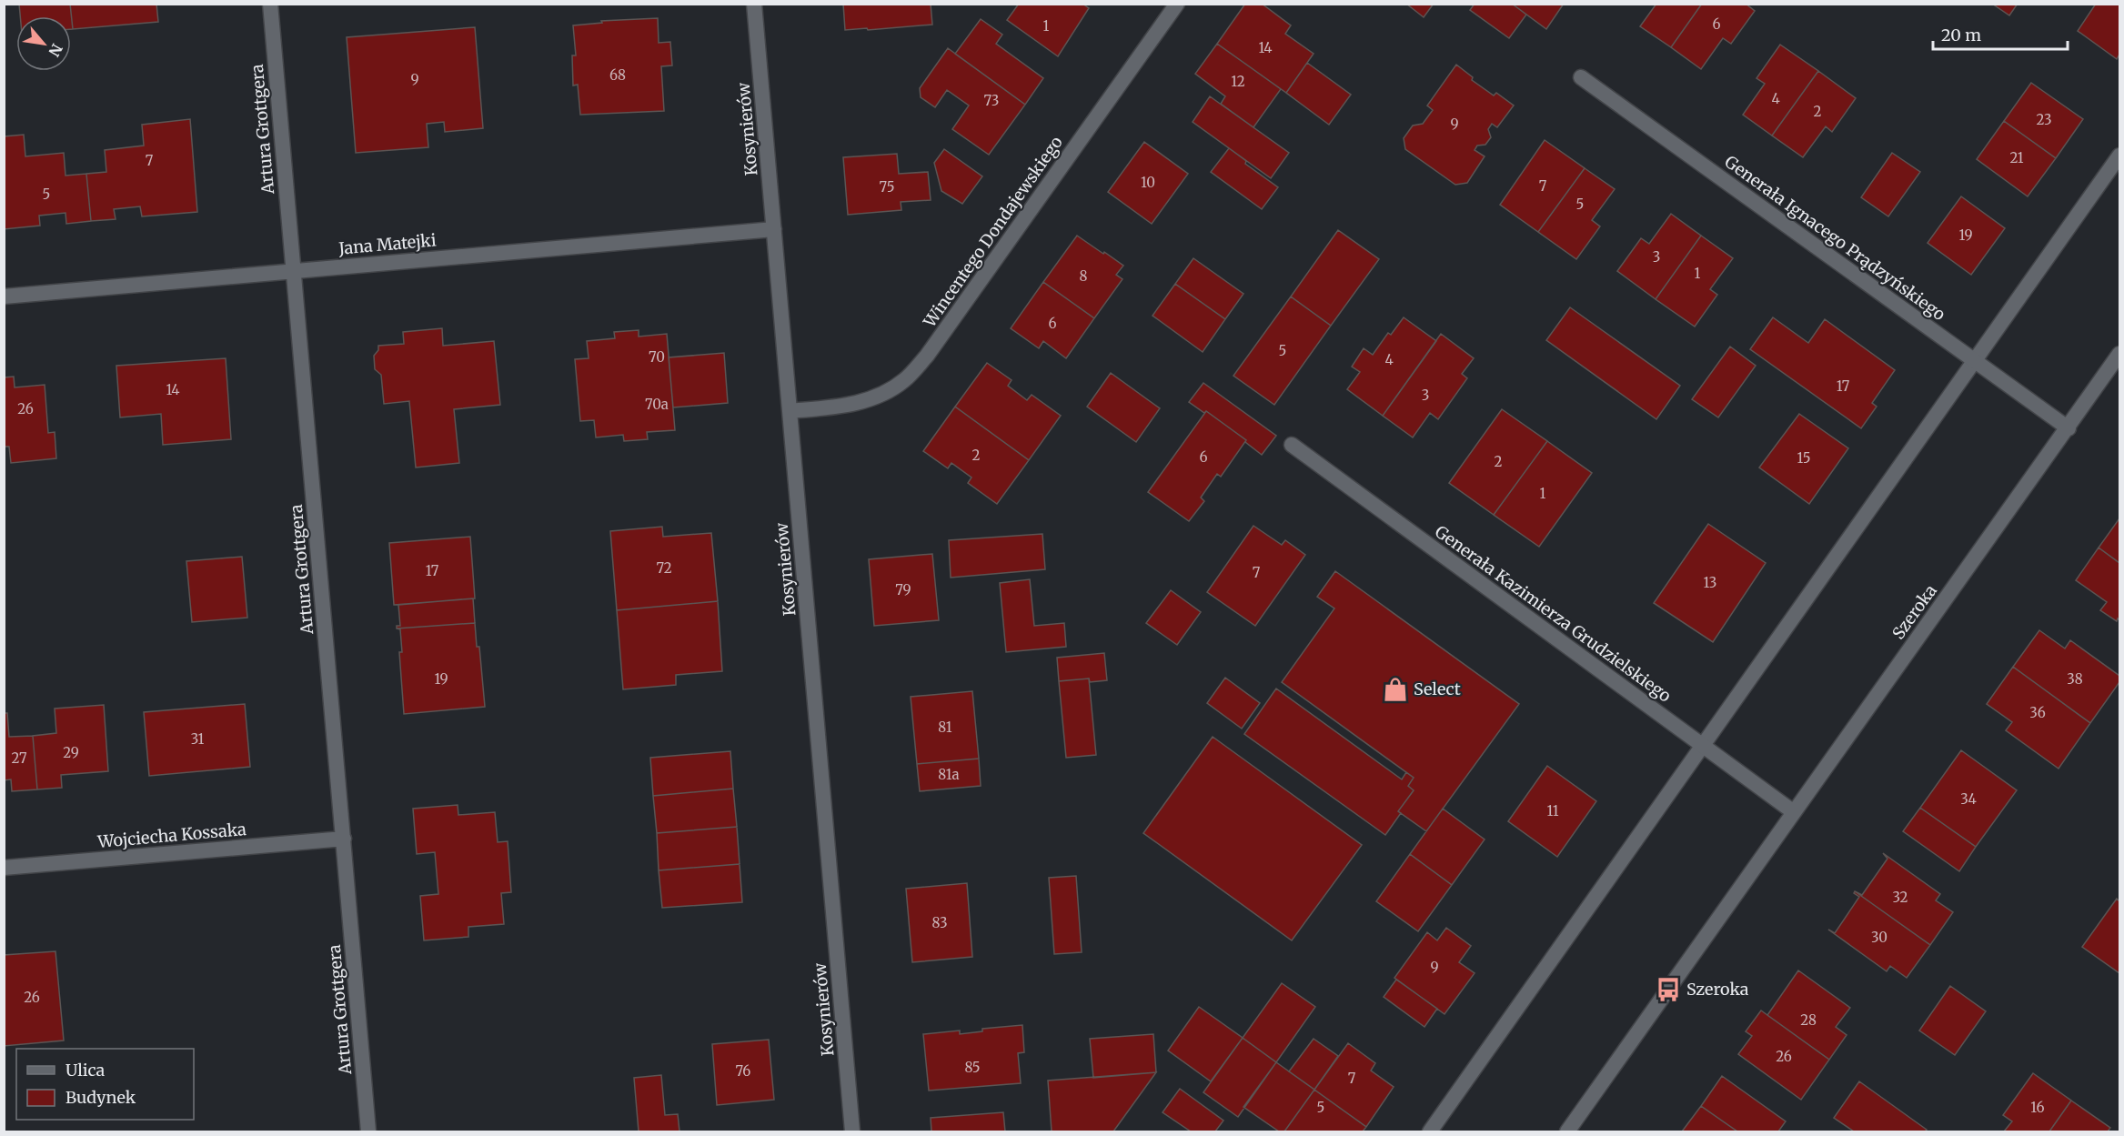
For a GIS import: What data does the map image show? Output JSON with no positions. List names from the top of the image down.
{
  "streets": {
    "street": [
      "Artura Grottgera",
      "Kosynierów",
      "Wincentego Dondajewskiego",
      "Generała Ignacego Prądzyńskiego",
      "Jana Matejki",
      "Szeroka",
      "Generała Kazimierza Grudzielskiego",
      "Wojciecha Kossaka"
    ]
  },
  "crossings": [
    ["Artura Grottgera", "Jana Matejki"],
    ["Artura Grottgera", "Wojciecha Kossaka"],
    ["Kosynierów", "Wincentego Dondajewskiego"],
    ["Kosynierów", "Jana Matejki"],
    ["Generała Ignacego Prądzyńskiego", "Szeroka"],
    ["Szeroka", "Generała Kazimierza Grudzielskiego"]
  ],
  "places": {
    "shop": ["Select"],
    "bus stop": ["Szeroka"]
  },
  "house_numbers": [
    "6",
    "1",
    "14",
    "68",
    "9",
    "12",
    "4",
    "73",
    "2",
    "23",
    "9",
    "21",
    "7",
    "10",
    "7",
    "75",
    "5",
    "5",
    "19",
    "3",
    "1",
    "8",
    "6",
    "5",
    "70",
    "4",
    "17",
    "14",
    "3",
    "70a",
    "26",
    "2",
    "6",
    "15",
    "2",
    "1",
    "72",
    "17",
    "7",
    "13",
    "79",
    "19",
    "38",
    "36",
    "81",
    "31",
    "29",
    "27",
    "81a",
    "34",
    "11",
    "32",
    "83",
    "30",
    "9",
    "26",
    "28",
    "26",
    "85",
    "76",
    "7",
    "5",
    "16"
  ],
  "legend": ["Ulica", "Budynek"],
  "scale_bar": "20 m",
  "north": "bottom right"
}
